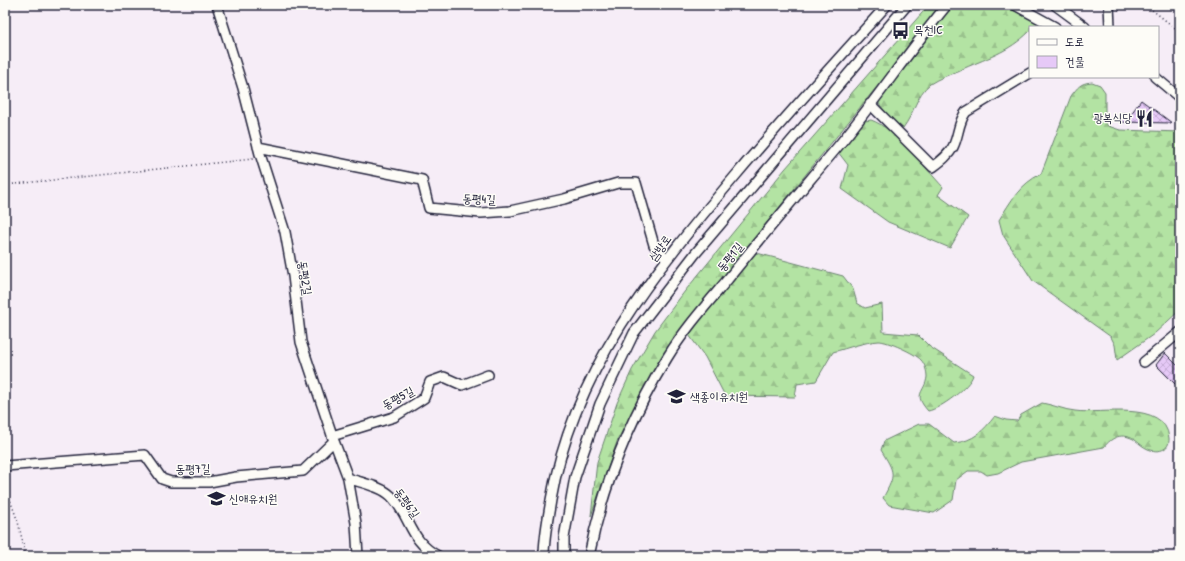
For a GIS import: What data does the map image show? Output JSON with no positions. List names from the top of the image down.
{
  "streets": {
    "street": [
      "동평4길",
      "삼방로",
      "동평1길",
      "동평2길",
      "동평5길",
      "동평7길",
      "동평6길"
    ]
  },
  "crossings": [
    ["동평4길", "삼방로"],
    ["동평4길", "동평2길"],
    ["동평2길", "동평5길"],
    ["동평2길", "동평7길"],
    ["동평2길", "동평6길"],
    ["동평5길", "동평7길"]
  ],
  "places": {
    "bus stop": ["목천IC"],
    "restaurant": ["광복식당"],
    "school or university": ["색종이유치원", "신애유치원"]
  },
  "legend": ["도로", "건물"]
}
